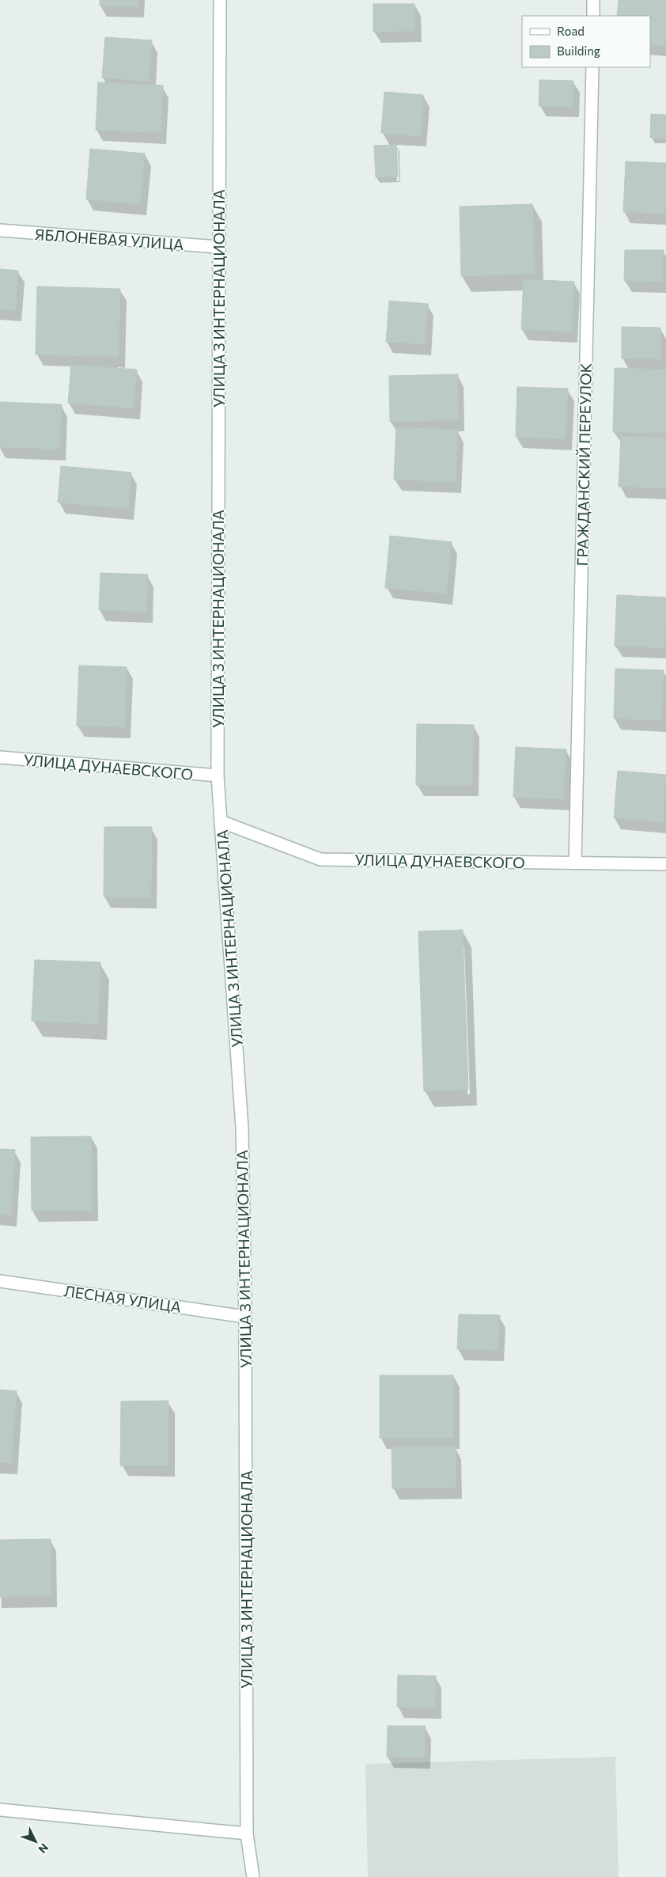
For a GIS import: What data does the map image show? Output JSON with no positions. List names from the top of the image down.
{
  "streets": {
    "street": [
      "ЯБЛОНЕВАЯ УЛИЦА",
      "УЛИЦА 3 ИНТЕРНАЦИОНАЛА",
      "ГРАЖДАНСКИЙ ПЕРЕУЛОК",
      "УЛИЦА ДУНАЕВСКОГО",
      "ЛЕСНАЯ УЛИЦА"
    ]
  },
  "crossings": [
    ["ЯБЛОНЕВАЯ УЛИЦА", "УЛИЦА 3 ИНТЕРНАЦИОНАЛА"],
    ["УЛИЦА 3 ИНТЕРНАЦИОНАЛА", "УЛИЦА ДУНАЕВСКОГО"],
    ["УЛИЦА 3 ИНТЕРНАЦИОНАЛА", "ЛЕСНАЯ УЛИЦА"],
    ["ГРАЖДАНСКИЙ ПЕРЕУЛОК", "УЛИЦА ДУНАЕВСКОГО"]
  ],
  "legend": ["Road", "Building"],
  "north": "bottom right"
}
